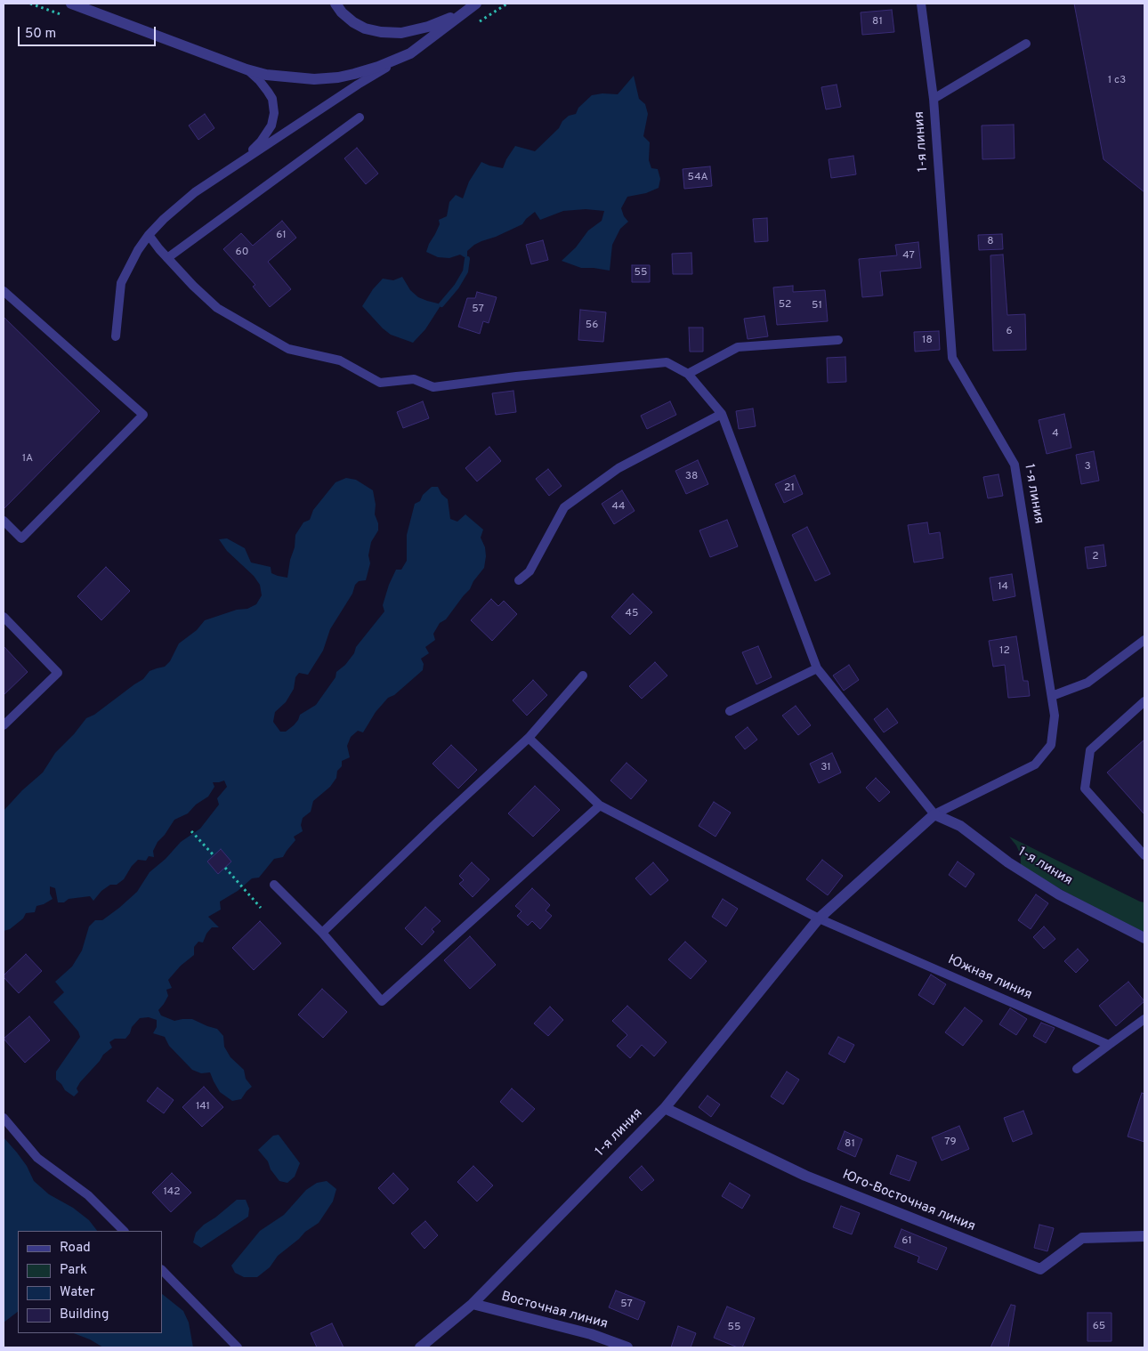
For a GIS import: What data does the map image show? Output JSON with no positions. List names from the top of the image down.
{
  "streets": {
    "street": ["1-я линия", "Юго-Восточная линия", "Восточная линия"],
    "lane": ["Южная линия"]
  },
  "crossings": [
    ["1-я линия", "Южная линия"],
    ["1-я линия", "Юго-Восточная линия"],
    ["1-я линия", "Восточная линия"]
  ],
  "house_numbers": [
    "81",
    "1 с3",
    "54А",
    "61",
    "8",
    "60",
    "47",
    "55",
    "52",
    "51",
    "57",
    "56",
    "6",
    "18",
    "4",
    "1А",
    "3",
    "38",
    "21",
    "44",
    "2",
    "14",
    "45",
    "12",
    "31",
    "141",
    "79",
    "81",
    "142",
    "61",
    "57",
    "65",
    "55"
  ],
  "legend": [
    "Road",
    "Park",
    "Water",
    "Building"
  ],
  "scale_bar": "50 m"
}
